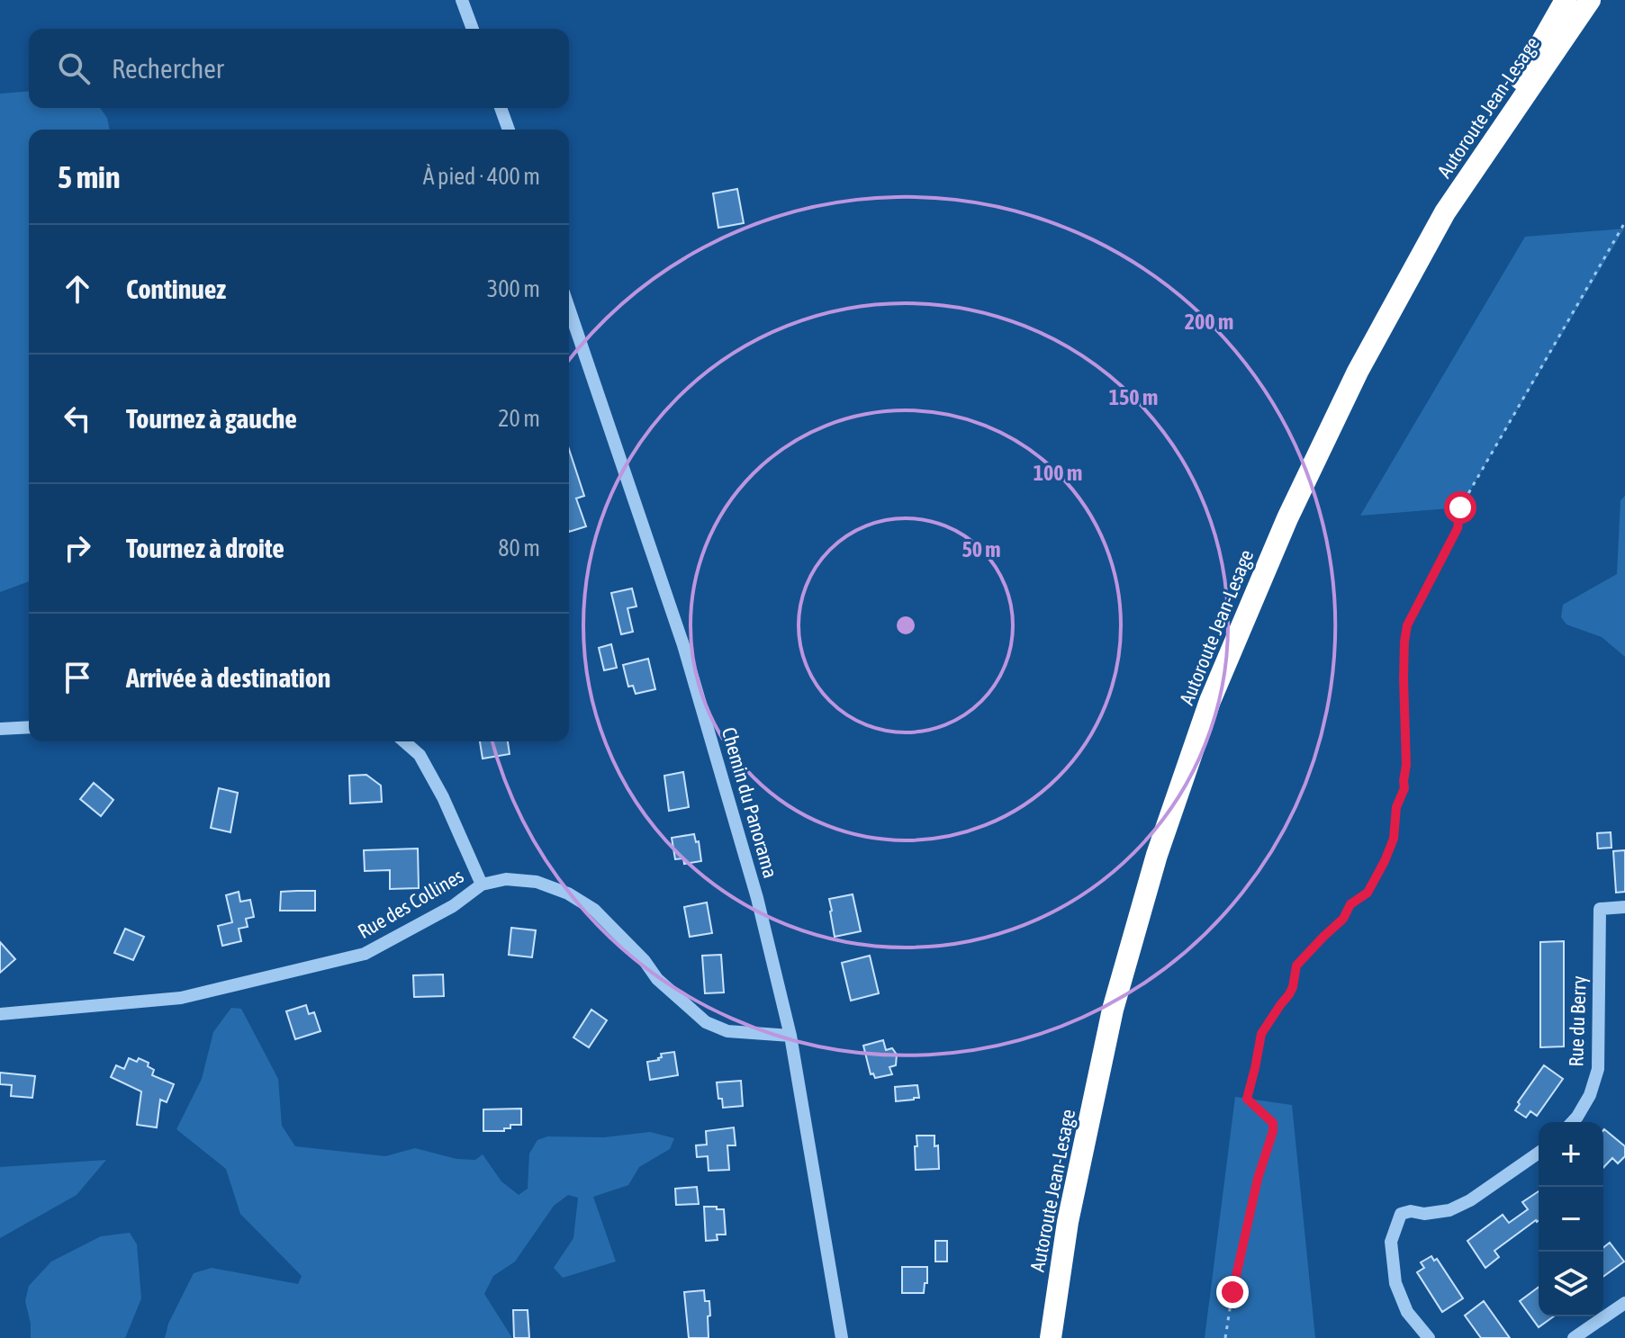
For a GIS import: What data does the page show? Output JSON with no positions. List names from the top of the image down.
{
  "streets": {
    "highway": ["Autoroute Jean-Lesage"],
    "street": ["Chemin du Panorama", "Rue des Collines", "Rue du Berry"]
  },
  "crossings": [
    ["Chemin du Panorama", "Rue des Collines"]
  ],
  "page": {
    "search": "Rechercher",
    "heading": ["5 min", "À pied · 400 m"],
    "list": [
      ["Continuez", "300 m"],
      ["Tournez à gauche", "20 m"],
      ["Tournez à droite", "80 m"],
      "Arrivée à destination"
    ],
    "map_buttons": ["+", "−"]
  },
  "rings": [
    "200 m",
    "150 m",
    "100 m",
    "50 m"
  ]
}
